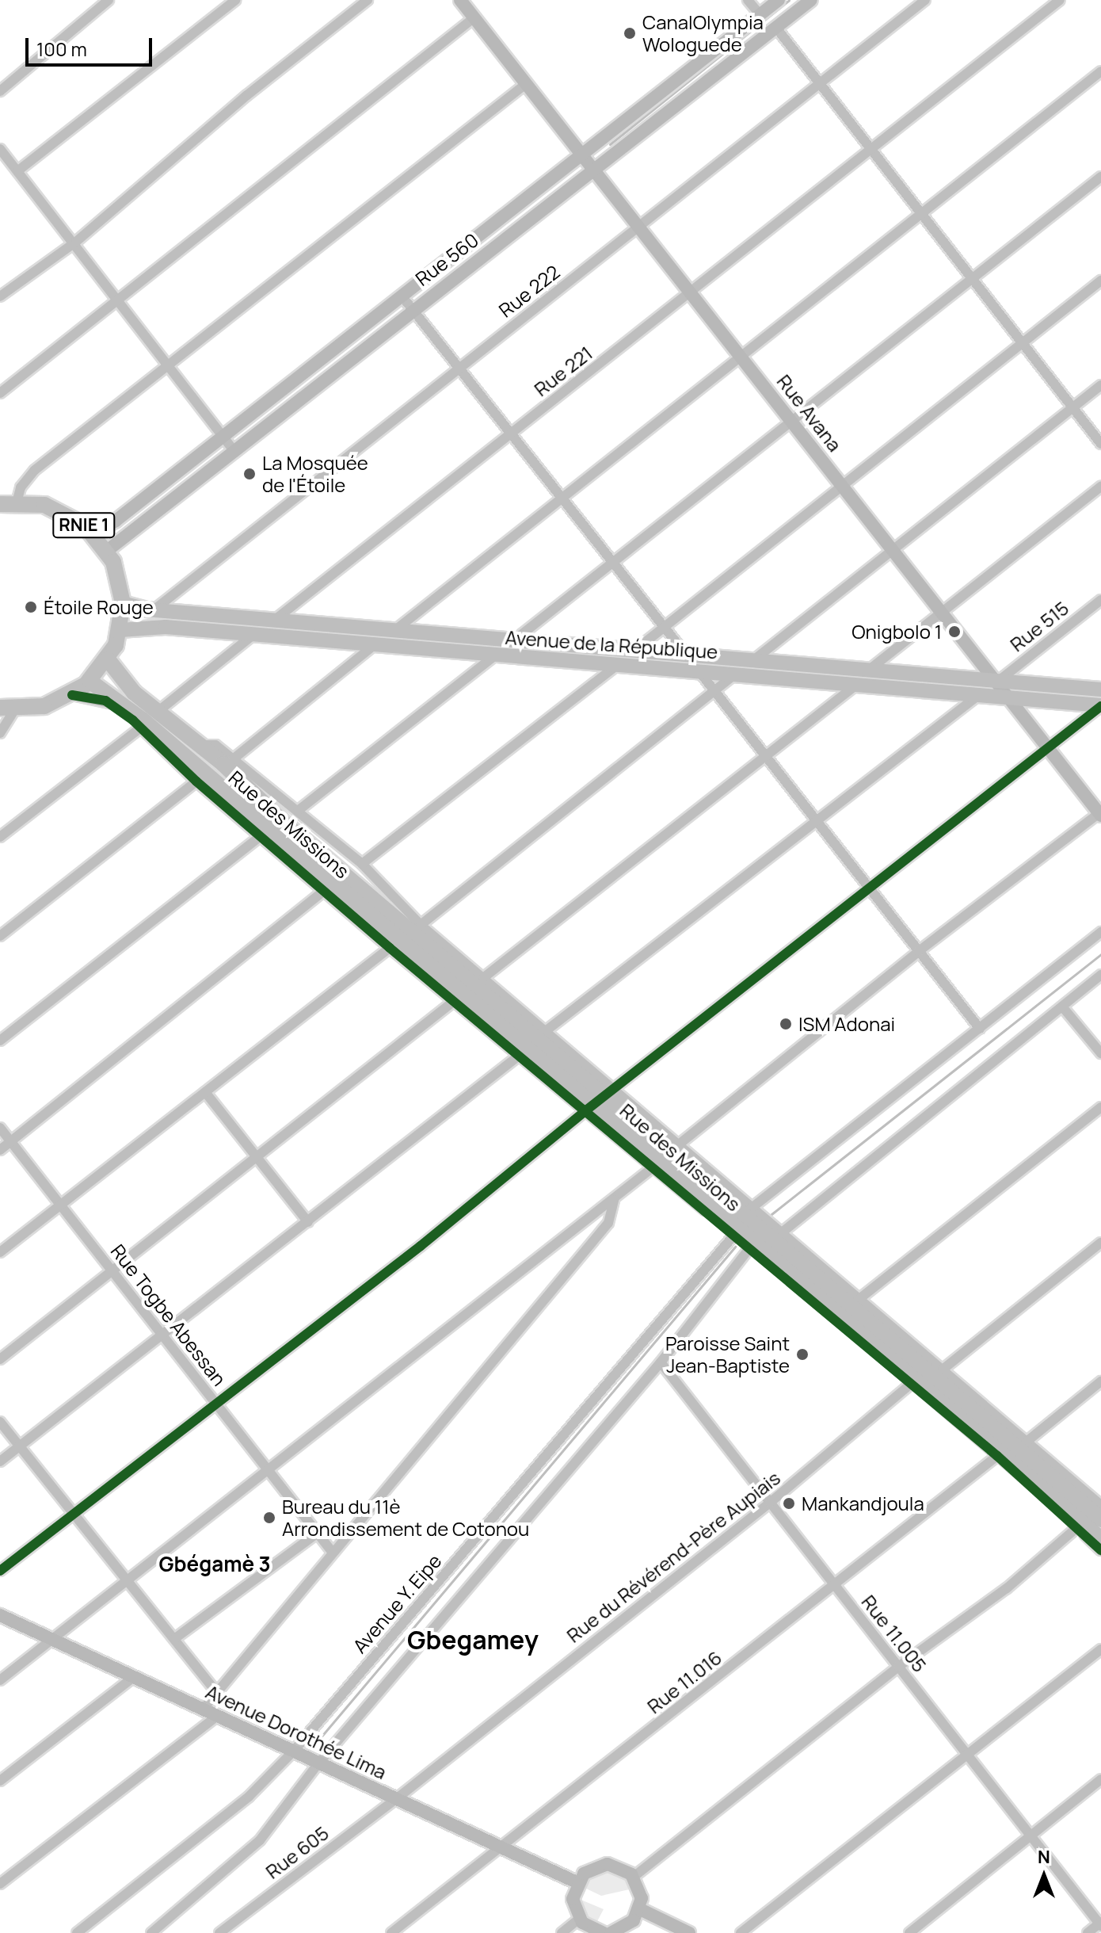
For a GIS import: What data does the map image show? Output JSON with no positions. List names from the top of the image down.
{
  "streets": {
    "highway": ["RNIE 1", "Rue des Missions"],
    "main road": [
      "Rue 560",
      "Rue Avana",
      "Avenue de la République",
      "Avenue Dorothée Lima"
    ],
    "street": [
      "Rue 222",
      "Rue 221",
      "Rue 515",
      "Rue Togbe Abessan",
      "Rue du Révérend-Père Aupiais",
      "Avenue Y. Eipe",
      "Rue 11.005",
      "Rue 11.016",
      "Rue 605"
    ]
  },
  "crossings": [
    ["Rue 560", "Rue Avana"],
    ["Rue 560", "RNIE 1"],
    ["Rue 222", "Rue Avana"],
    ["Rue 222", "Avenue de la République"],
    ["Rue 221", "Rue Avana"],
    ["Rue 221", "Avenue de la République"],
    ["Rue Avana", "Rue 515"],
    ["Rue Avana", "Avenue de la République"],
    ["RNIE 1", "Avenue de la République"],
    ["RNIE 1", "Rue des Missions"],
    ["Rue 515", "Avenue de la République"],
    ["Rue du Révérend-Père Aupiais", "Rue 11.005"],
    ["Rue du Révérend-Père Aupiais", "Avenue Dorothée Lima"],
    ["Rue du Révérend-Père Aupiais", "Rue 605"],
    ["Avenue Y. Eipe", "Avenue Dorothée Lima"],
    ["Rue 11.005", "Rue 11.016"],
    ["Rue 11.016", "Avenue Dorothée Lima"],
    ["Avenue Dorothée Lima", "Rue 605"]
  ],
  "districts": ["Gbégamè 3", "Gbegamey"],
  "places": [
    "CanalOlympia Wologuede",
    "La Mosquée de l'Étoile",
    "Étoile Rouge",
    "Onigbolo 1",
    "ISM Adonai",
    "Paroisse Saint Jean-Baptiste",
    "Mankandjoula",
    "Bureau du 11è Arrondissement de Cotonou"
  ],
  "scale_bar": "100 m",
  "north": "top"
}
